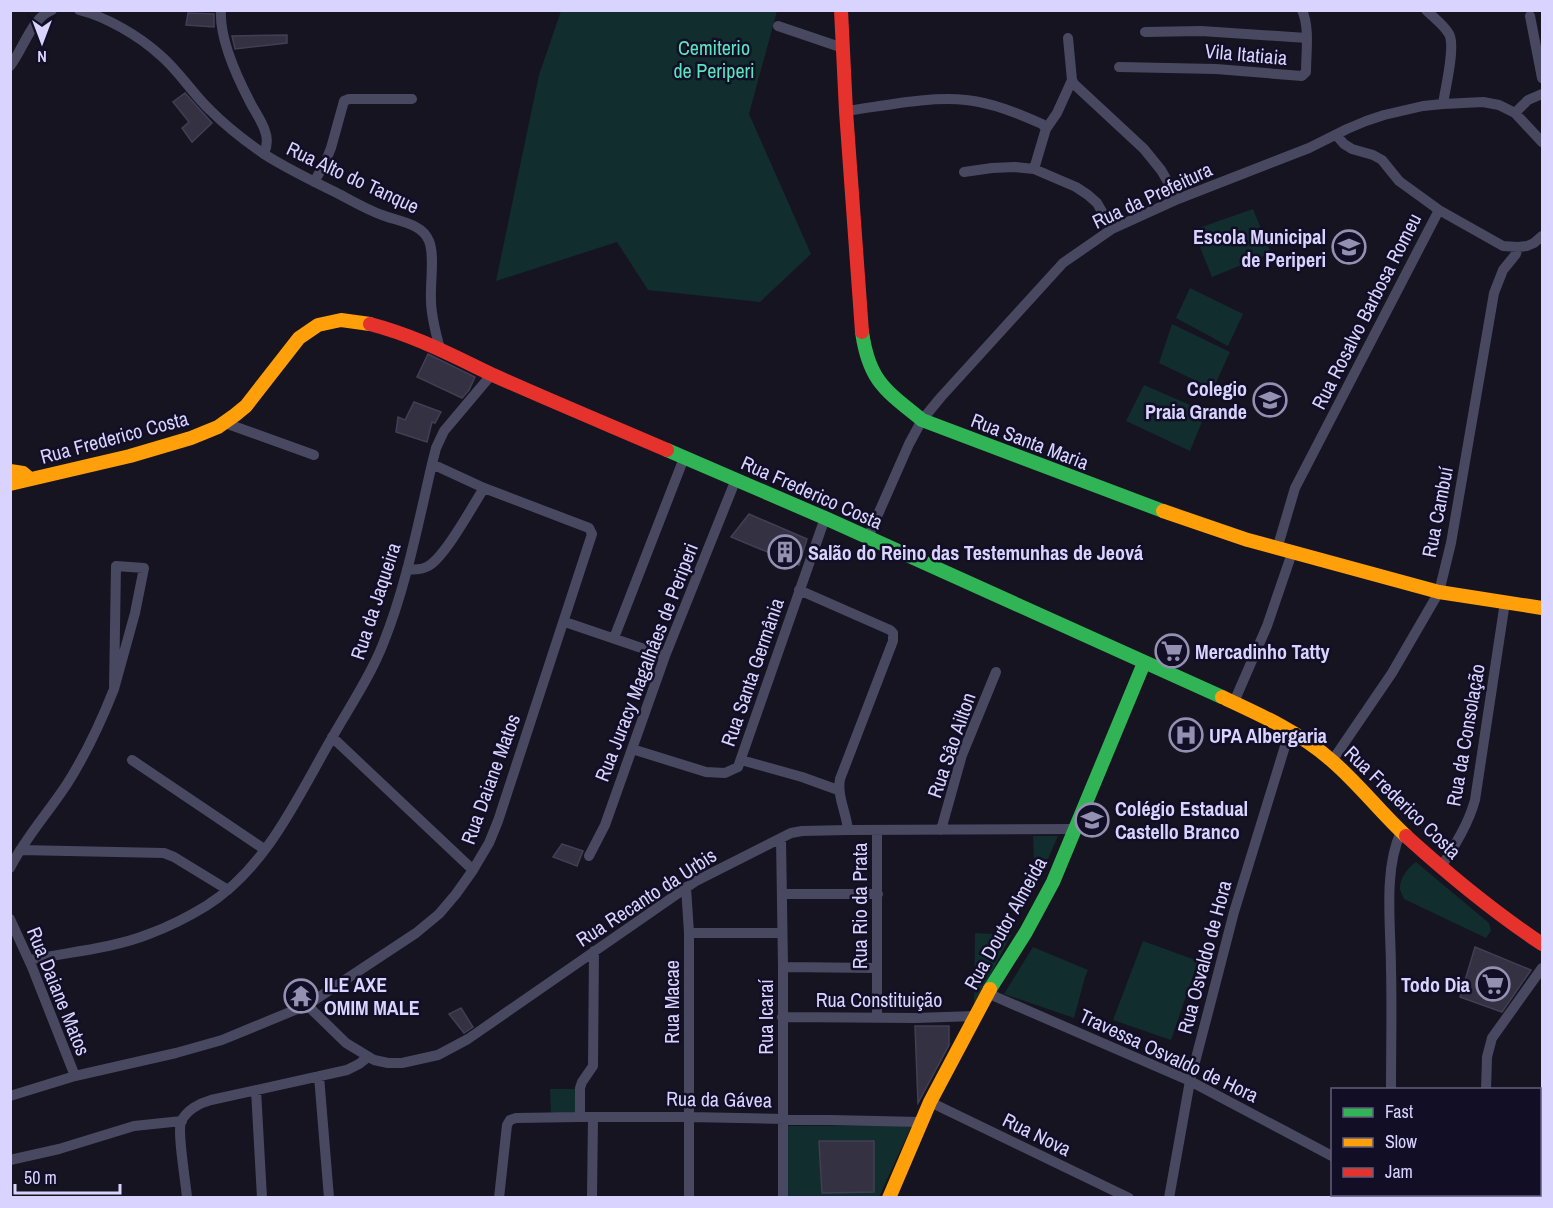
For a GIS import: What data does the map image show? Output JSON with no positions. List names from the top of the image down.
{
  "streets": {
    "main road": ["Rua Frederico Costa", "Rua Santa Maria", "Rua Doutor Almeida"],
    "street": [
      "Vila Itatiaia",
      "Rua Alto do Tanque",
      "Rua da Prefeitura",
      "Rua Rosalvo Barbosa Romeu",
      "Rua Cambuí",
      "Rua da Jaqueira",
      "Rua Juracy Magalhâes de Periperi",
      "Rua Santa Germânia",
      "Rua da Consolação",
      "Rua Sâo Ailton",
      "Rua Daiane Matos",
      "Rua Recanto da Urbis",
      "Rua Rio da Prata",
      "Rua Osvaldo de Hora",
      "Rua Constituição",
      "Rua Macae",
      "Rua Icaraí",
      "Travessa Osvaldo de Hora",
      "Rua da Gávea",
      "Rua Nova"
    ]
  },
  "crossings": [
    ["Rua Alto do Tanque", "Rua Frederico Costa"],
    ["Rua da Prefeitura", "Rua Rosalvo Barbosa Romeu"],
    ["Rua da Prefeitura", "Rua Frederico Costa"],
    ["Rua da Prefeitura", "Rua Santa Maria"],
    ["Rua Rosalvo Barbosa Romeu", "Rua Santa Maria"],
    ["Rua Frederico Costa", "Rua Cambuí"],
    ["Rua Frederico Costa", "Rua da Jaqueira"],
    ["Rua Frederico Costa", "Rua Juracy Magalhâes de Periperi"],
    ["Rua Frederico Costa", "Rua Santa Germânia"],
    ["Rua Frederico Costa", "Rua da Consolação"],
    ["Rua Frederico Costa", "Rua Doutor Almeida"],
    ["Rua Frederico Costa", "Rua Osvaldo de Hora"],
    ["Rua Santa Maria", "Rua Cambuí"],
    ["Rua Santa Maria", "Rua da Consolação"],
    ["Rua da Jaqueira", "Rua Daiane Matos"],
    ["Rua Juracy Magalhâes de Periperi", "Rua Santa Germânia"],
    ["Rua Sâo Ailton", "Rua Recanto da Urbis"],
    ["Rua Daiane Matos", "Rua Recanto da Urbis"],
    ["Rua Recanto da Urbis", "Rua Rio da Prata"],
    ["Rua Recanto da Urbis", "Rua Doutor Almeida"],
    ["Rua Recanto da Urbis", "Rua Macae"],
    ["Rua Recanto da Urbis", "Rua Icaraí"],
    ["Rua Rio da Prata", "Rua Constituição"],
    ["Rua Doutor Almeida", "Rua Constituição"],
    ["Rua Doutor Almeida", "Travessa Osvaldo de Hora"],
    ["Rua Doutor Almeida", "Rua da Gávea"],
    ["Rua Doutor Almeida", "Rua Nova"],
    ["Rua Osvaldo de Hora", "Travessa Osvaldo de Hora"],
    ["Rua Constituição", "Rua Icaraí"],
    ["Rua Macae", "Rua da Gávea"],
    ["Rua Icaraí", "Rua da Gávea"]
  ],
  "parks": ["Cemiterio de Periperi"],
  "places": {
    "school or university": ["Escola Municipal de Periperi", "Colegio Praia Grande", "Colégio Estadual Castello Branco"],
    "building": ["Salão do Reino das Testemunhas de Jeová"],
    "supermarket": ["Mercadinho Tatty", "Todo Dia"],
    "hospital": ["UPA Albergaria"],
    "temple": ["ILE AXE OMIM MALE"]
  },
  "legend": ["Fast", "Slow", "Jam"],
  "scale_bar": "50 m",
  "north": "bottom"
}
